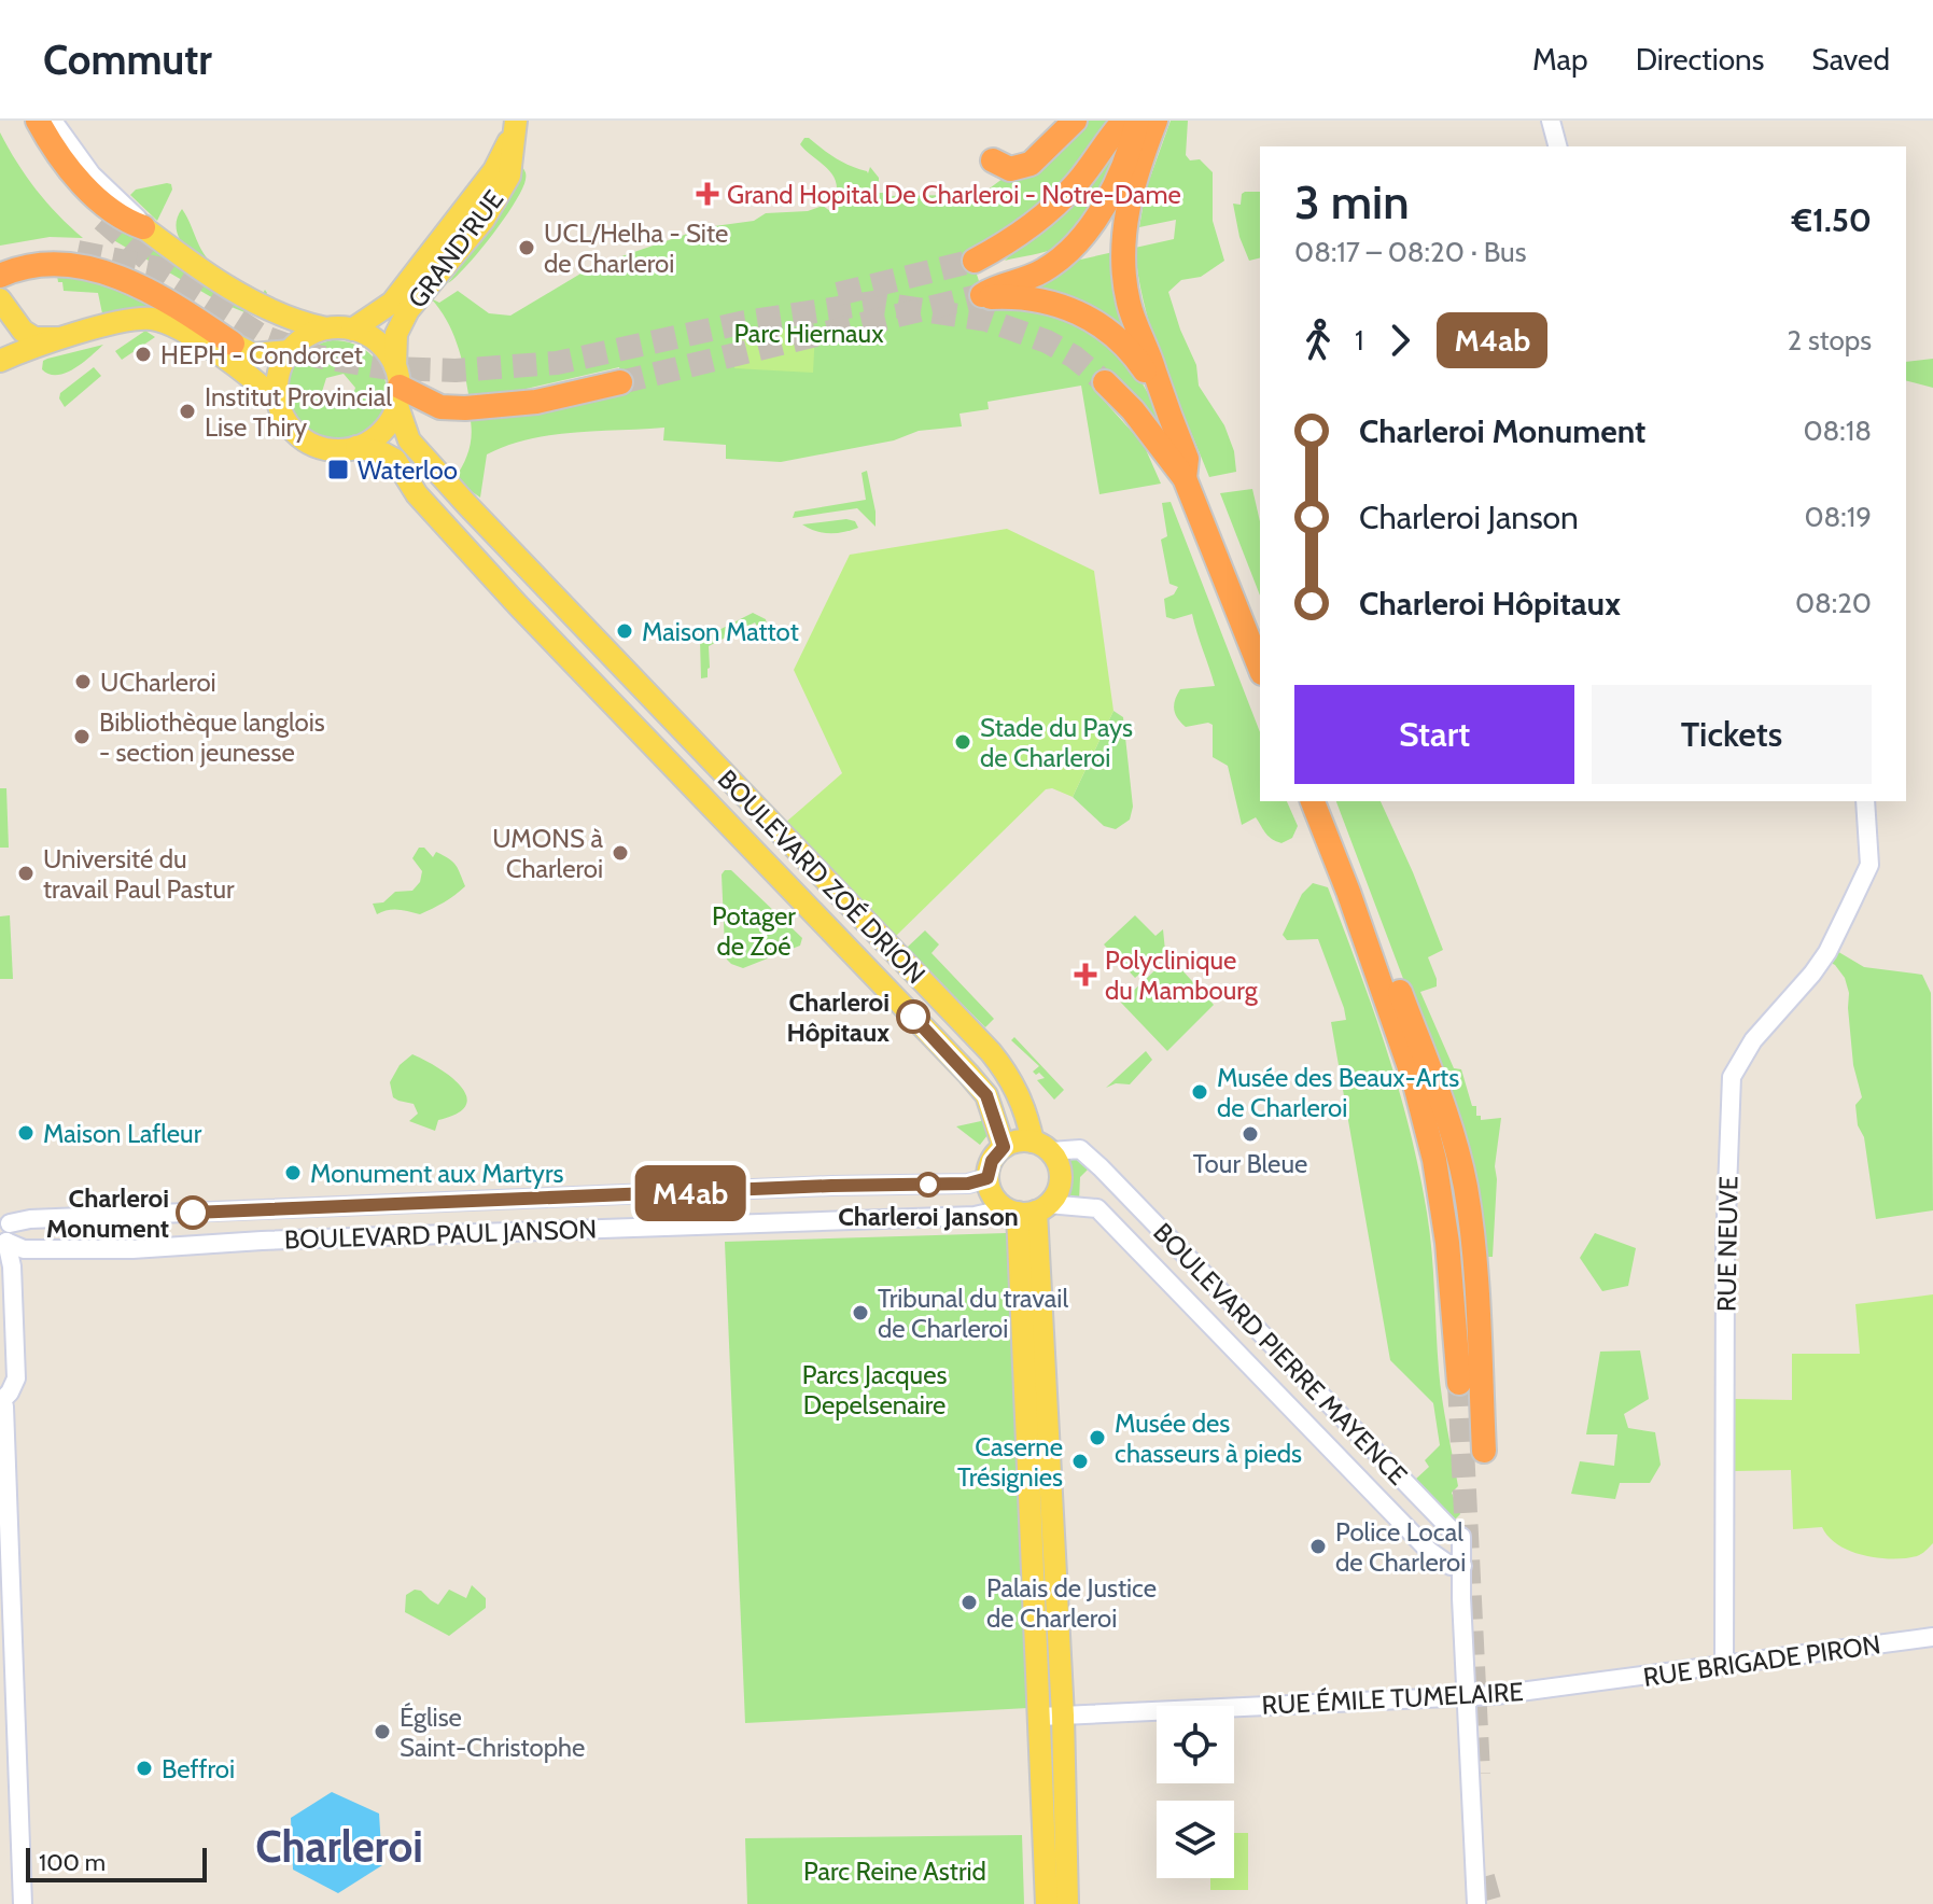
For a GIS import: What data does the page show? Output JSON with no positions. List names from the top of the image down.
{
  "streets": {
    "main road": ["GRAND'RUE", "BOULEVARD ZOÉ DRION"],
    "street": [
      "BOULEVARD PAUL JANSON",
      "RUE NEUVE",
      "BOULEVARD PIERRE MAYENCE",
      "RUE BRIGADE PIRON",
      "RUE ÉMILE TUMELAIRE"
    ]
  },
  "crossings": [
    ["GRAND'RUE", "BOULEVARD ZOÉ DRION"],
    ["BOULEVARD ZOÉ DRION", "BOULEVARD PAUL JANSON"],
    ["BOULEVARD ZOÉ DRION", "BOULEVARD PIERRE MAYENCE"],
    ["BOULEVARD PAUL JANSON", "BOULEVARD PIERRE MAYENCE"],
    ["RUE NEUVE", "RUE BRIGADE PIRON"],
    ["BOULEVARD PIERRE MAYENCE", "RUE ÉMILE TUMELAIRE"],
    ["RUE BRIGADE PIRON", "RUE ÉMILE TUMELAIRE"]
  ],
  "districts": ["Charleroi"],
  "parks": [
    "Parc Hiernaux",
    "Potager de Zoé",
    "Parcs Jacques Depelsenaire",
    "Parc Reine Astrid"
  ],
  "places": {
    "health": ["Grand Hopital De Charleroi - Notre-Dame", "Polyclinique du Mambourg"],
    "other": [
      "UCL/Helha - Site de Charleroi",
      "HEPH - Condorcet",
      "Institut Provincial Lise Thiry",
      "Maison Mattot",
      "UCharleroi",
      "Bibliothèque langlois - section jeunesse",
      "Stade du Pays de Charleroi",
      "UMONS à Charleroi",
      "Université du travail Paul Pastur",
      "Charleroi Hôpitaux",
      "Musée des Beaux-Arts de Charleroi",
      "Maison Lafleur",
      "Tour Bleue",
      "Monument aux Martyrs",
      "Charleroi Janson",
      "Charleroi Monument",
      "Tribunal du travail de Charleroi",
      "Musée des chasseurs à pieds",
      "Caserne Trésignies",
      "Police Local de Charleroi",
      "Palais de Justice de Charleroi",
      "Église Saint-Christophe",
      "Beffroi"
    ],
    "transit": ["Waterloo"]
  },
  "lines": ["bus line M4ab"],
  "scale_bar": "100 m",
  "page": {
    "header": "Commutr",
    "nav": ["Map", "Directions", "Saved"],
    "on_map": "M4ab",
    "heading": ["3 min", "08:17 – 08:20 · Bus", "€1.50"],
    "legs": ["1", "M4ab", "2 stops"],
    "list": [
      {
        "name": "Charleroi Monument",
        "value": "08:18"
      },
      {
        "name": "Charleroi Janson",
        "value": "08:19"
      },
      {
        "name": "Charleroi Hôpitaux",
        "value": "08:20"
      }
    ],
    "buttons": ["Start", "Tickets"],
    "scale": "100 m"
  }
}
